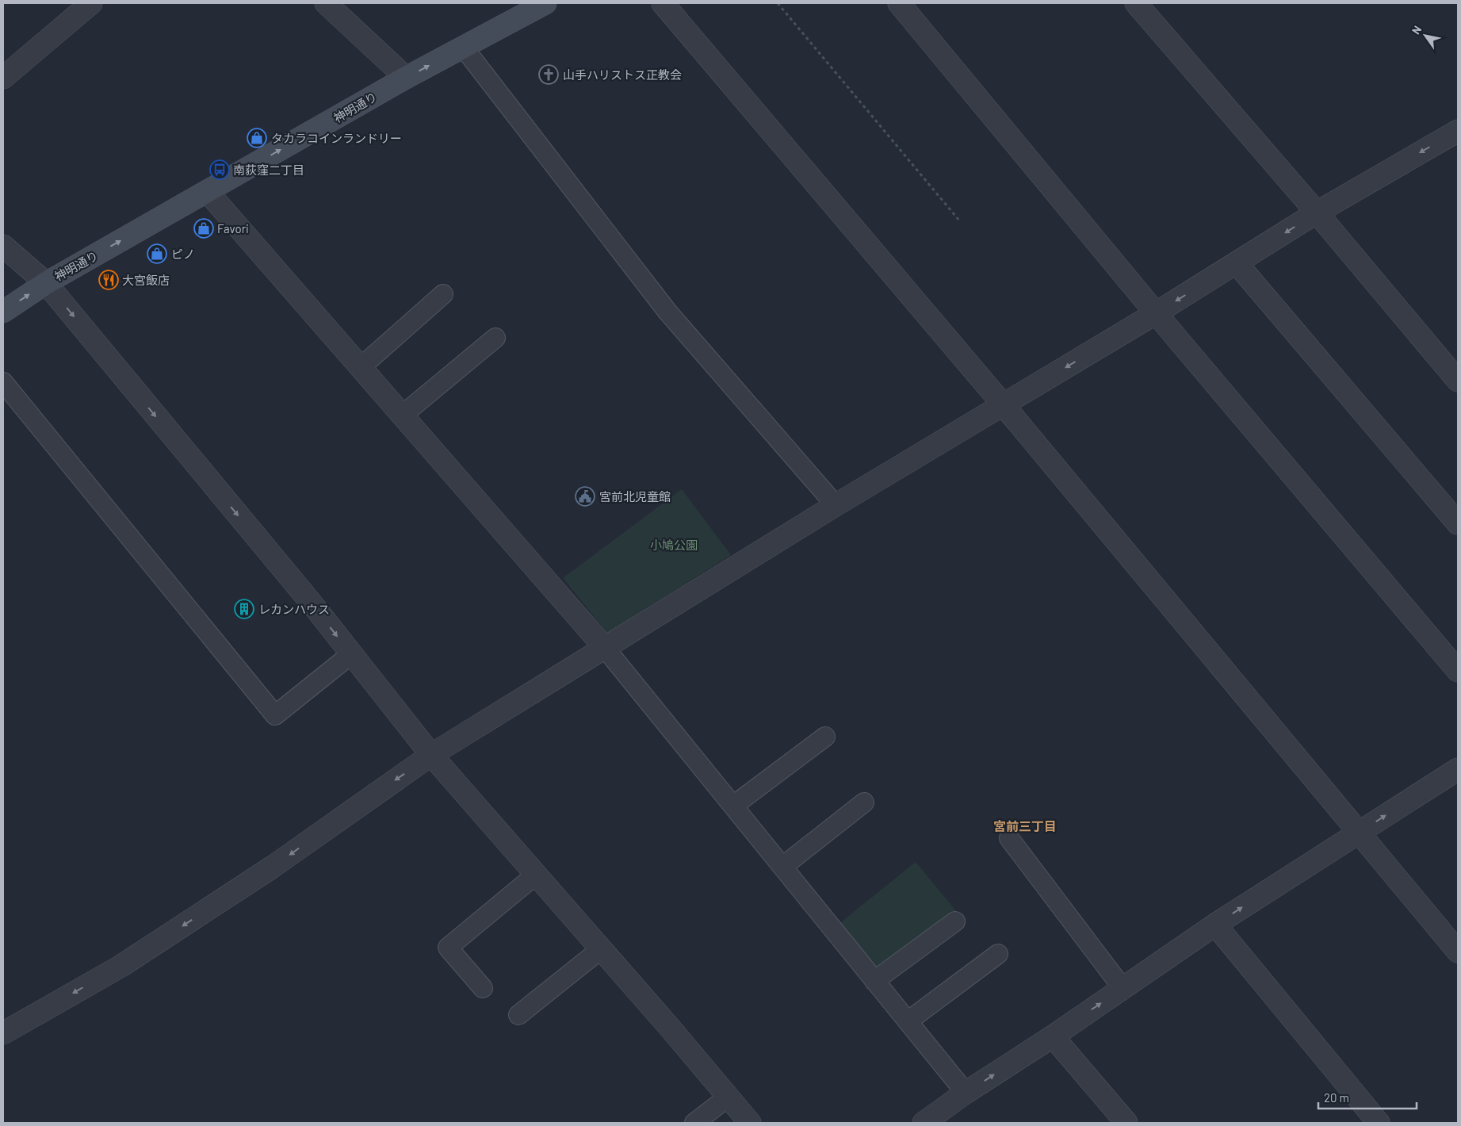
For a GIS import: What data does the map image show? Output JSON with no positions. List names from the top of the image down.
{
  "streets": {
    "street": ["神明通り"]
  },
  "one_way": ["神明通り"],
  "districts": ["宮前三丁目"],
  "parks": ["小鳩公園"],
  "places": {
    "church": ["山手ハリストス正教会"],
    "shop": ["タカラコインランドリー", "Favori", "ピノ"],
    "bus stop": ["南荻窪二丁目"],
    "restaurant": ["大宮飯店"],
    "public building": ["宮前北児童館"],
    "building": ["レカンハウス"]
  },
  "scale_bar": "20 m",
  "north": "top left"
}
